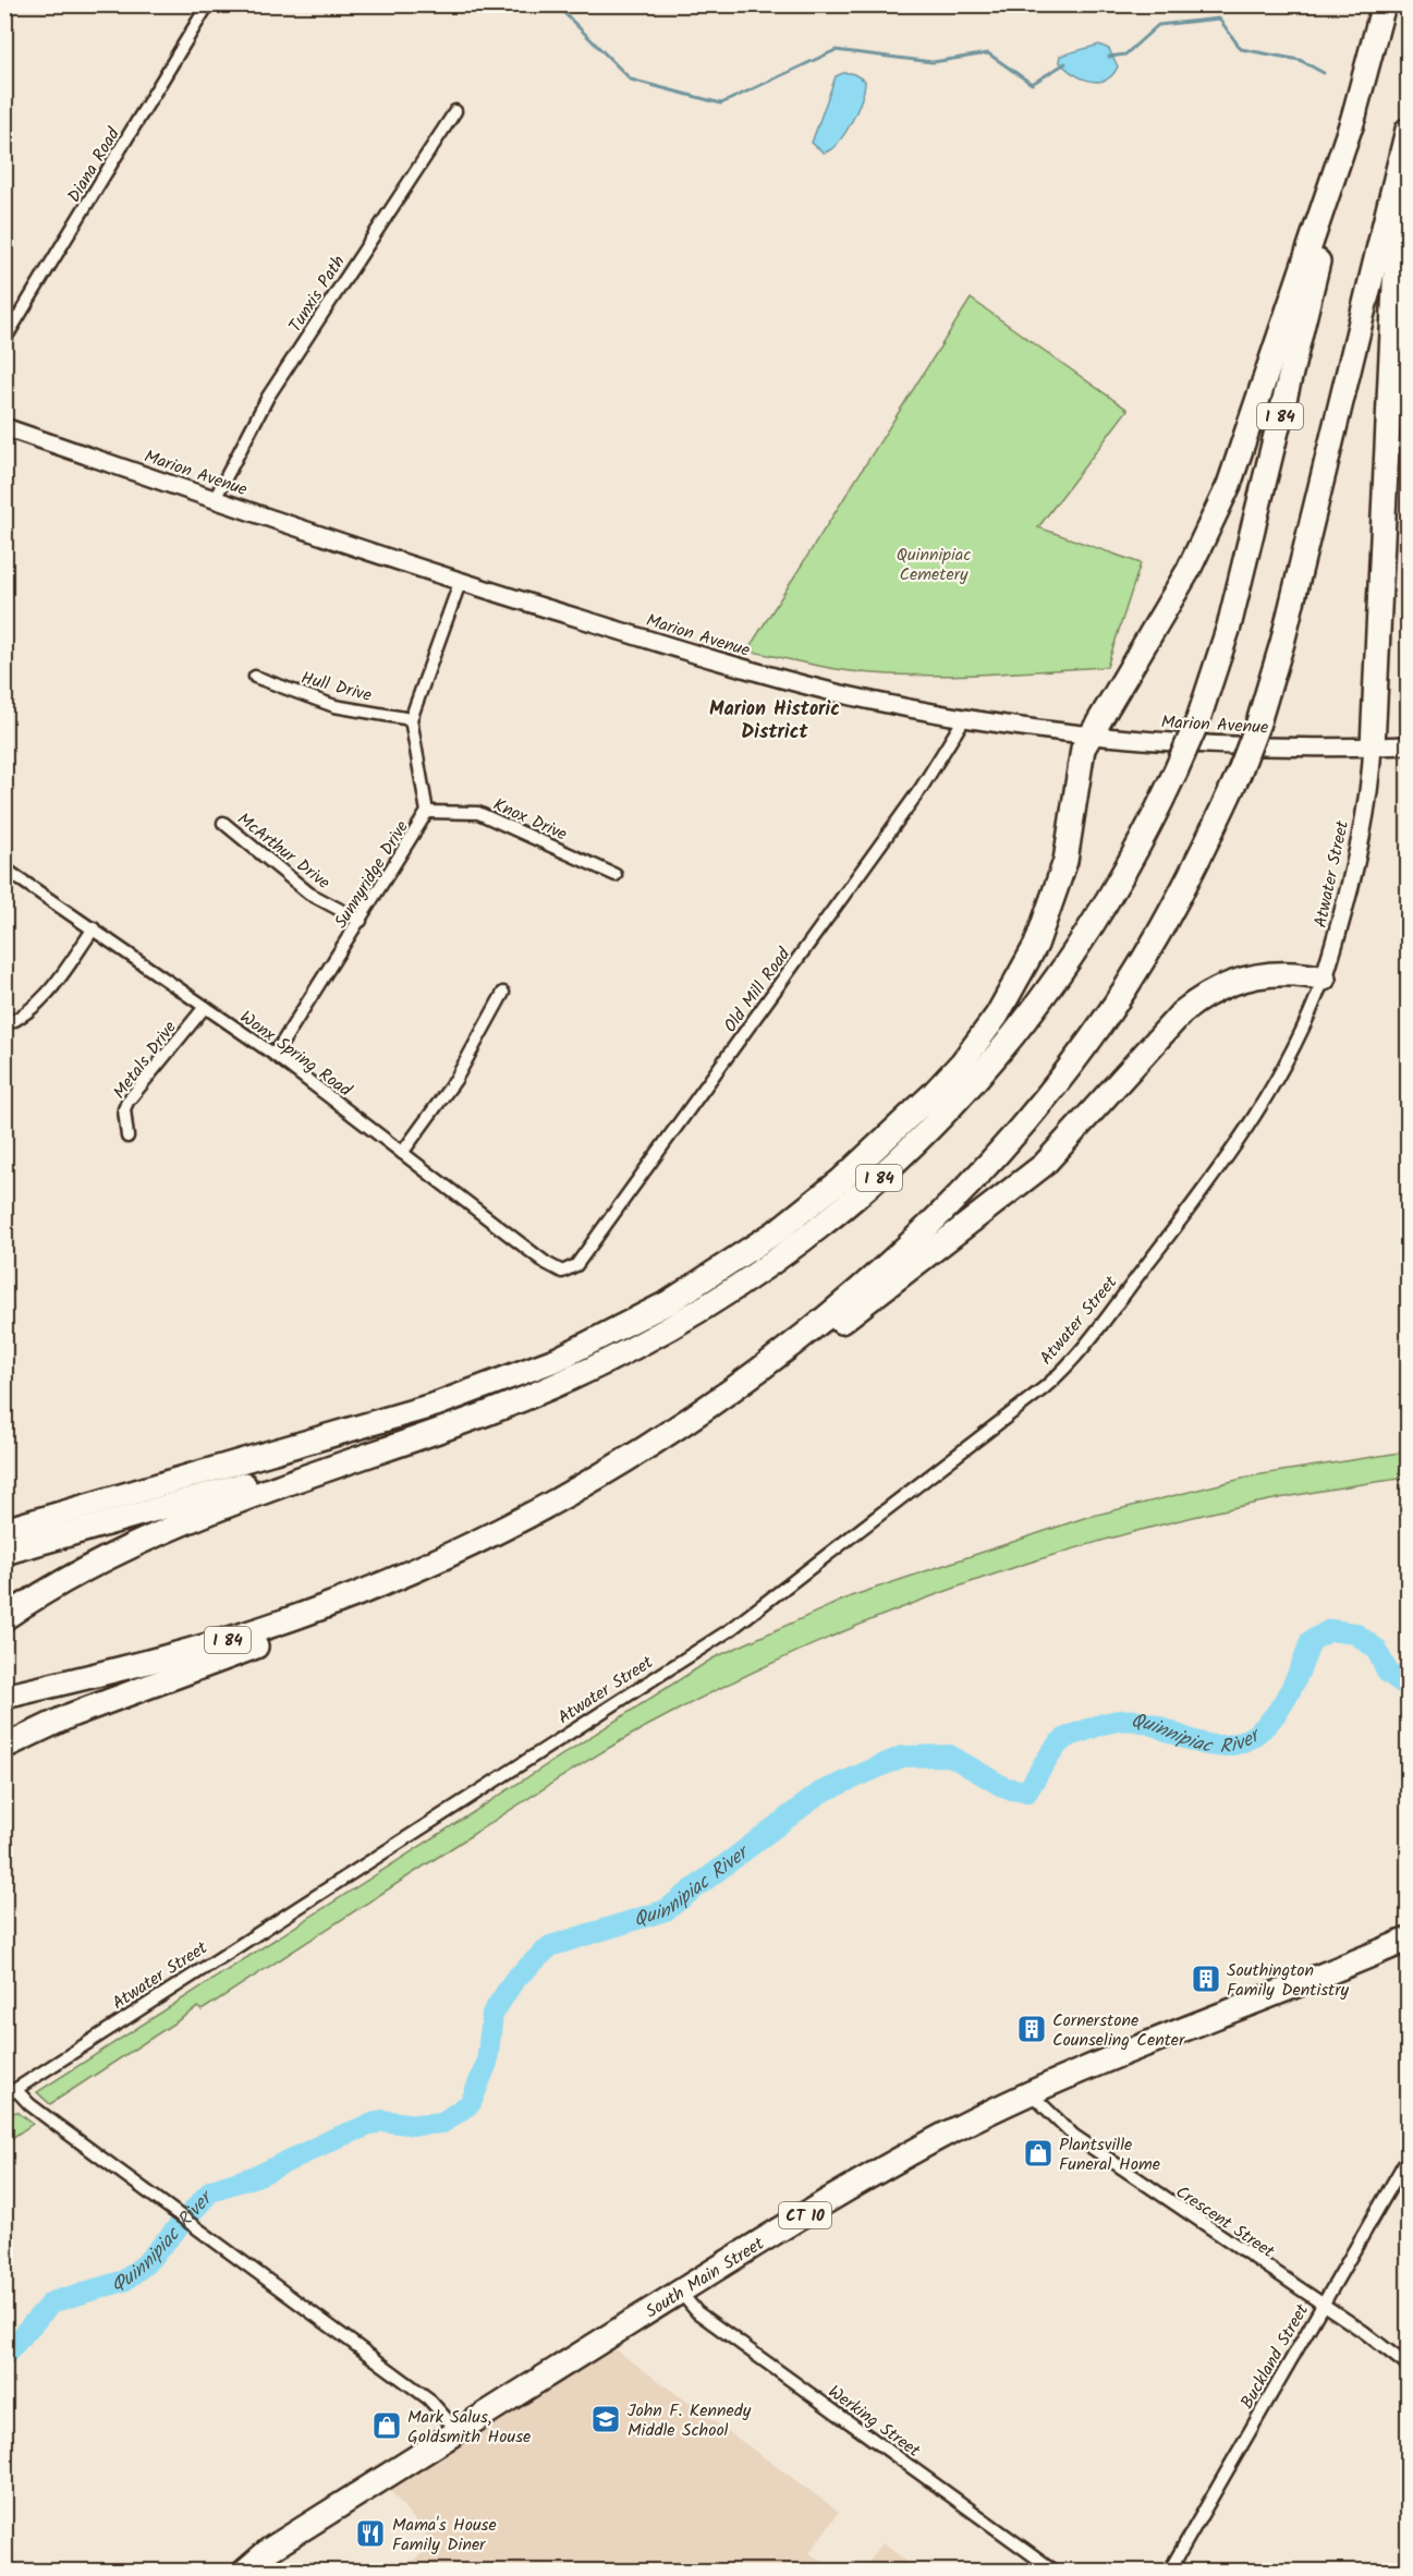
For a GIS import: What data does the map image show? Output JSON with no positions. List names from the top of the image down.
{
  "streets": {
    "highway": ["I 84", "CT 10", "South Main Street"],
    "main road": ["Marion Avenue", "Atwater Street"],
    "street": [
      "Diana Road",
      "Tunxis Path",
      "Hull Drive",
      "Knox Drive",
      "McArthur Drive",
      "Sunnyridge Drive",
      "Old Mill Road",
      "Wonx Spring Road",
      "Metals Drive",
      "Crescent Street",
      "Buckland Street",
      "Werking Street"
    ]
  },
  "crossings": [
    ["Tunxis Path", "Marion Avenue"],
    ["Marion Avenue", "Sunnyridge Drive"],
    ["Marion Avenue", "Atwater Street"],
    ["Marion Avenue", "Old Mill Road"],
    ["Hull Drive", "Sunnyridge Drive"],
    ["Knox Drive", "Sunnyridge Drive"],
    ["McArthur Drive", "Sunnyridge Drive"],
    ["Sunnyridge Drive", "Wonx Spring Road"],
    ["Old Mill Road", "Wonx Spring Road"],
    ["Wonx Spring Road", "Metals Drive"],
    ["Crescent Street", "South Main Street"],
    ["Crescent Street", "Buckland Street"],
    ["South Main Street", "Werking Street"]
  ],
  "districts": ["Marion Historic District"],
  "water": ["Quinnipiac River"],
  "parks": ["Quinnipiac Cemetery"],
  "places": {
    "building": ["Southington Family Dentistry", "Cornerstone Counseling Center"],
    "shop": ["Plantsville Funeral Home", "Mark Salus, Goldsmith House"],
    "school or university": ["John F. Kennedy Middle School"],
    "restaurant": ["Mama's House Family Diner"]
  }
}
